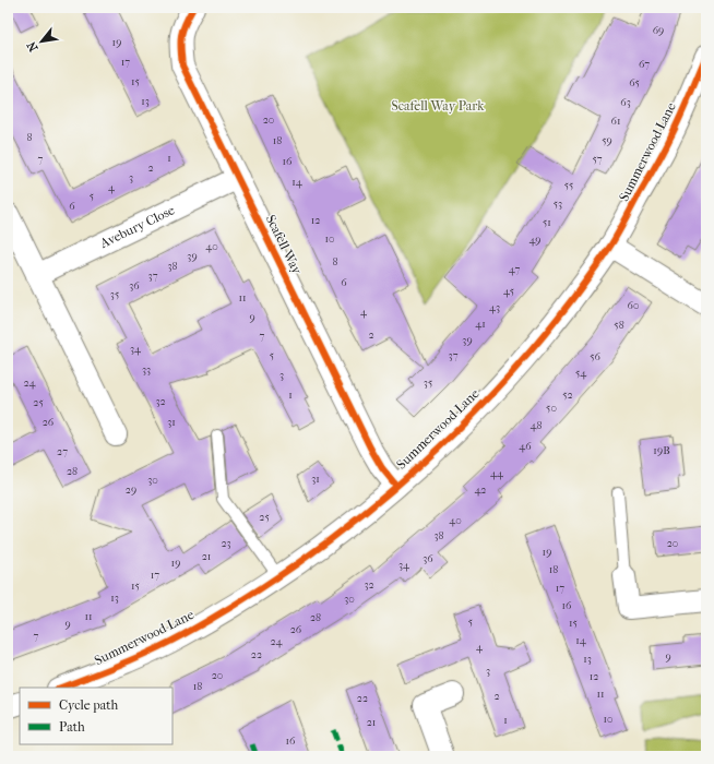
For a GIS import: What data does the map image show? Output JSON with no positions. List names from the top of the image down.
{
  "streets": {
    "street": ["Summerwood Lane", "Avebury Close", "Scafell Way"]
  },
  "crossings": [
    ["Summerwood Lane", "Scafell Way"],
    ["Avebury Close", "Scafell Way"]
  ],
  "parks": ["Scafell Way Park"],
  "house_numbers": [
    "69",
    "19",
    "17",
    "67",
    "15",
    "65",
    "13",
    "63",
    "20",
    "61",
    "8",
    "18",
    "59",
    "1",
    "7",
    "57",
    "16",
    "2",
    "3",
    "14",
    "55",
    "4",
    "5",
    "53",
    "6",
    "12",
    "51",
    "10",
    "49",
    "40",
    "39",
    "8",
    "38",
    "47",
    "37",
    "6",
    "36",
    "45",
    "35",
    "11",
    "60",
    "43",
    "4",
    "9",
    "41",
    "58",
    "2",
    "7",
    "39",
    "34",
    "5",
    "37",
    "56",
    "33",
    "54",
    "3",
    "24",
    "35",
    "1",
    "52",
    "32",
    "25",
    "50",
    "26",
    "31",
    "48",
    "46",
    "19B",
    "27",
    "28",
    "44",
    "31",
    "30",
    "29",
    "42",
    "25",
    "40",
    "38",
    "23",
    "20",
    "19",
    "21",
    "36",
    "19",
    "34",
    "18",
    "17",
    "32",
    "15",
    "17",
    "13",
    "30",
    "16",
    "11",
    "28",
    "5",
    "15",
    "9",
    "26",
    "7",
    "14",
    "24",
    "4",
    "22",
    "9",
    "13",
    "3",
    "20",
    "12",
    "18",
    "11",
    "2",
    "22",
    "10",
    "1",
    "21",
    "16"
  ],
  "legend": ["Cycle path", "Path"],
  "north": "bottom left"
}
